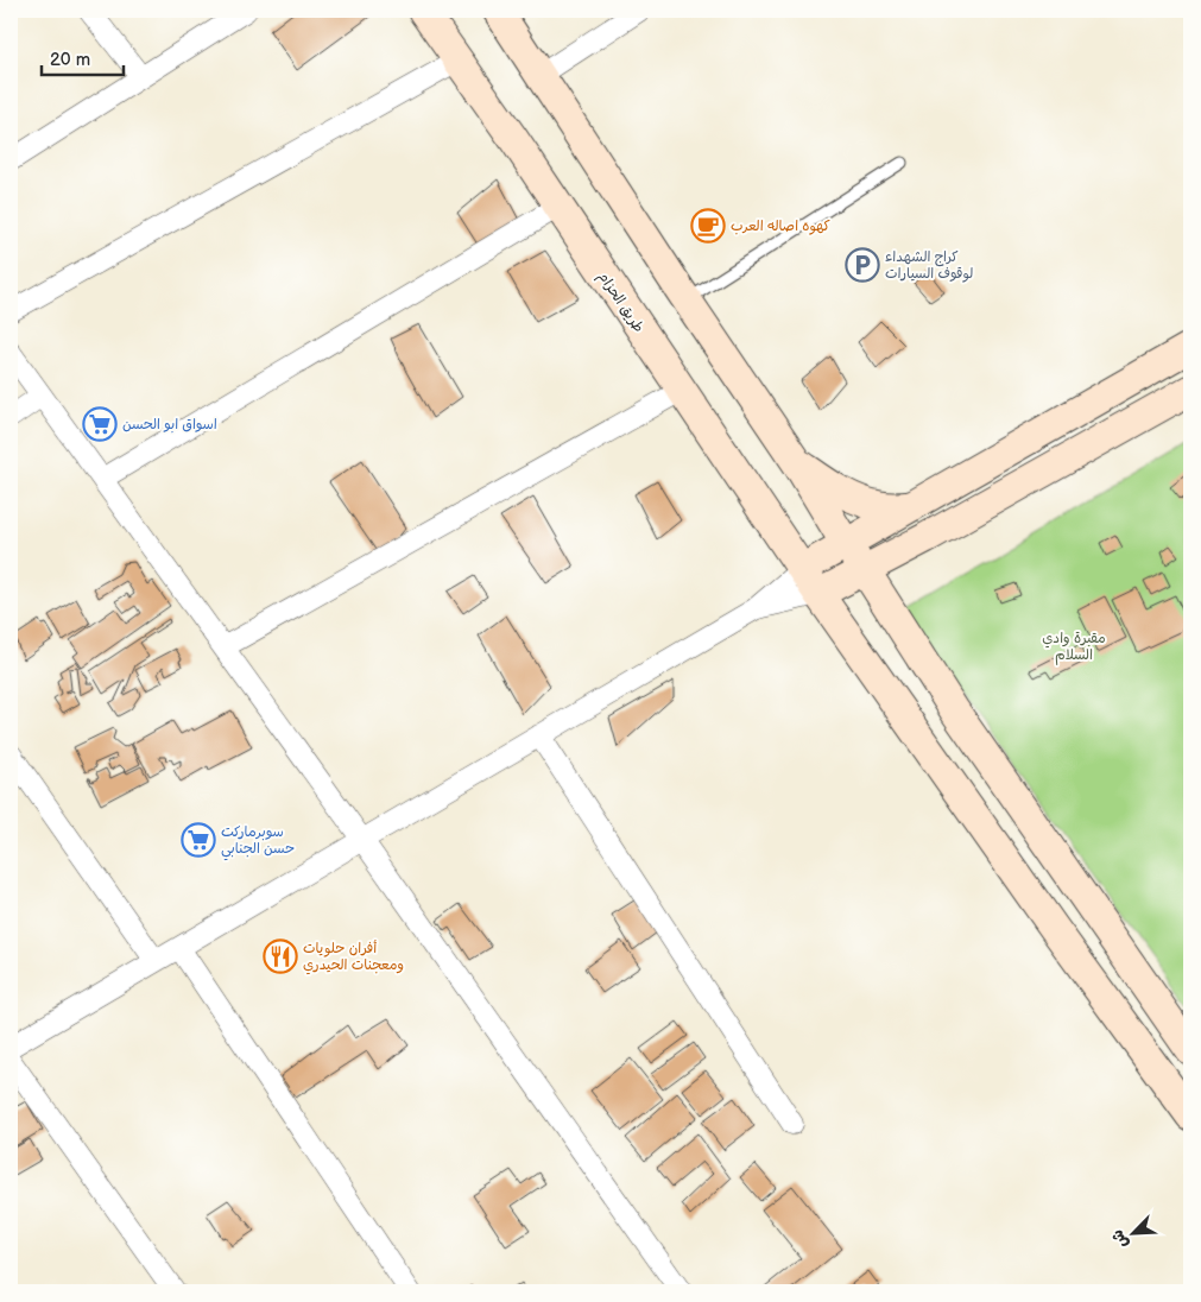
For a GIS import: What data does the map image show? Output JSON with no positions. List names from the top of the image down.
{
  "streets": {
    "main road": ["طريق الحزام"]
  },
  "parks": ["مقبرة وادي السلام"],
  "places": {
    "cafe": ["كهوه اصاله العرب"],
    "parking": ["كراج الشهداء لوقوف السيارات"],
    "supermarket": ["اسواق ابو الحسن", "سوبرماركت حسن الجنابي"],
    "restaurant": ["أفران حلويات ومعجنات الحيدري"]
  },
  "scale_bar": "20 m",
  "north": "bottom left"
}
